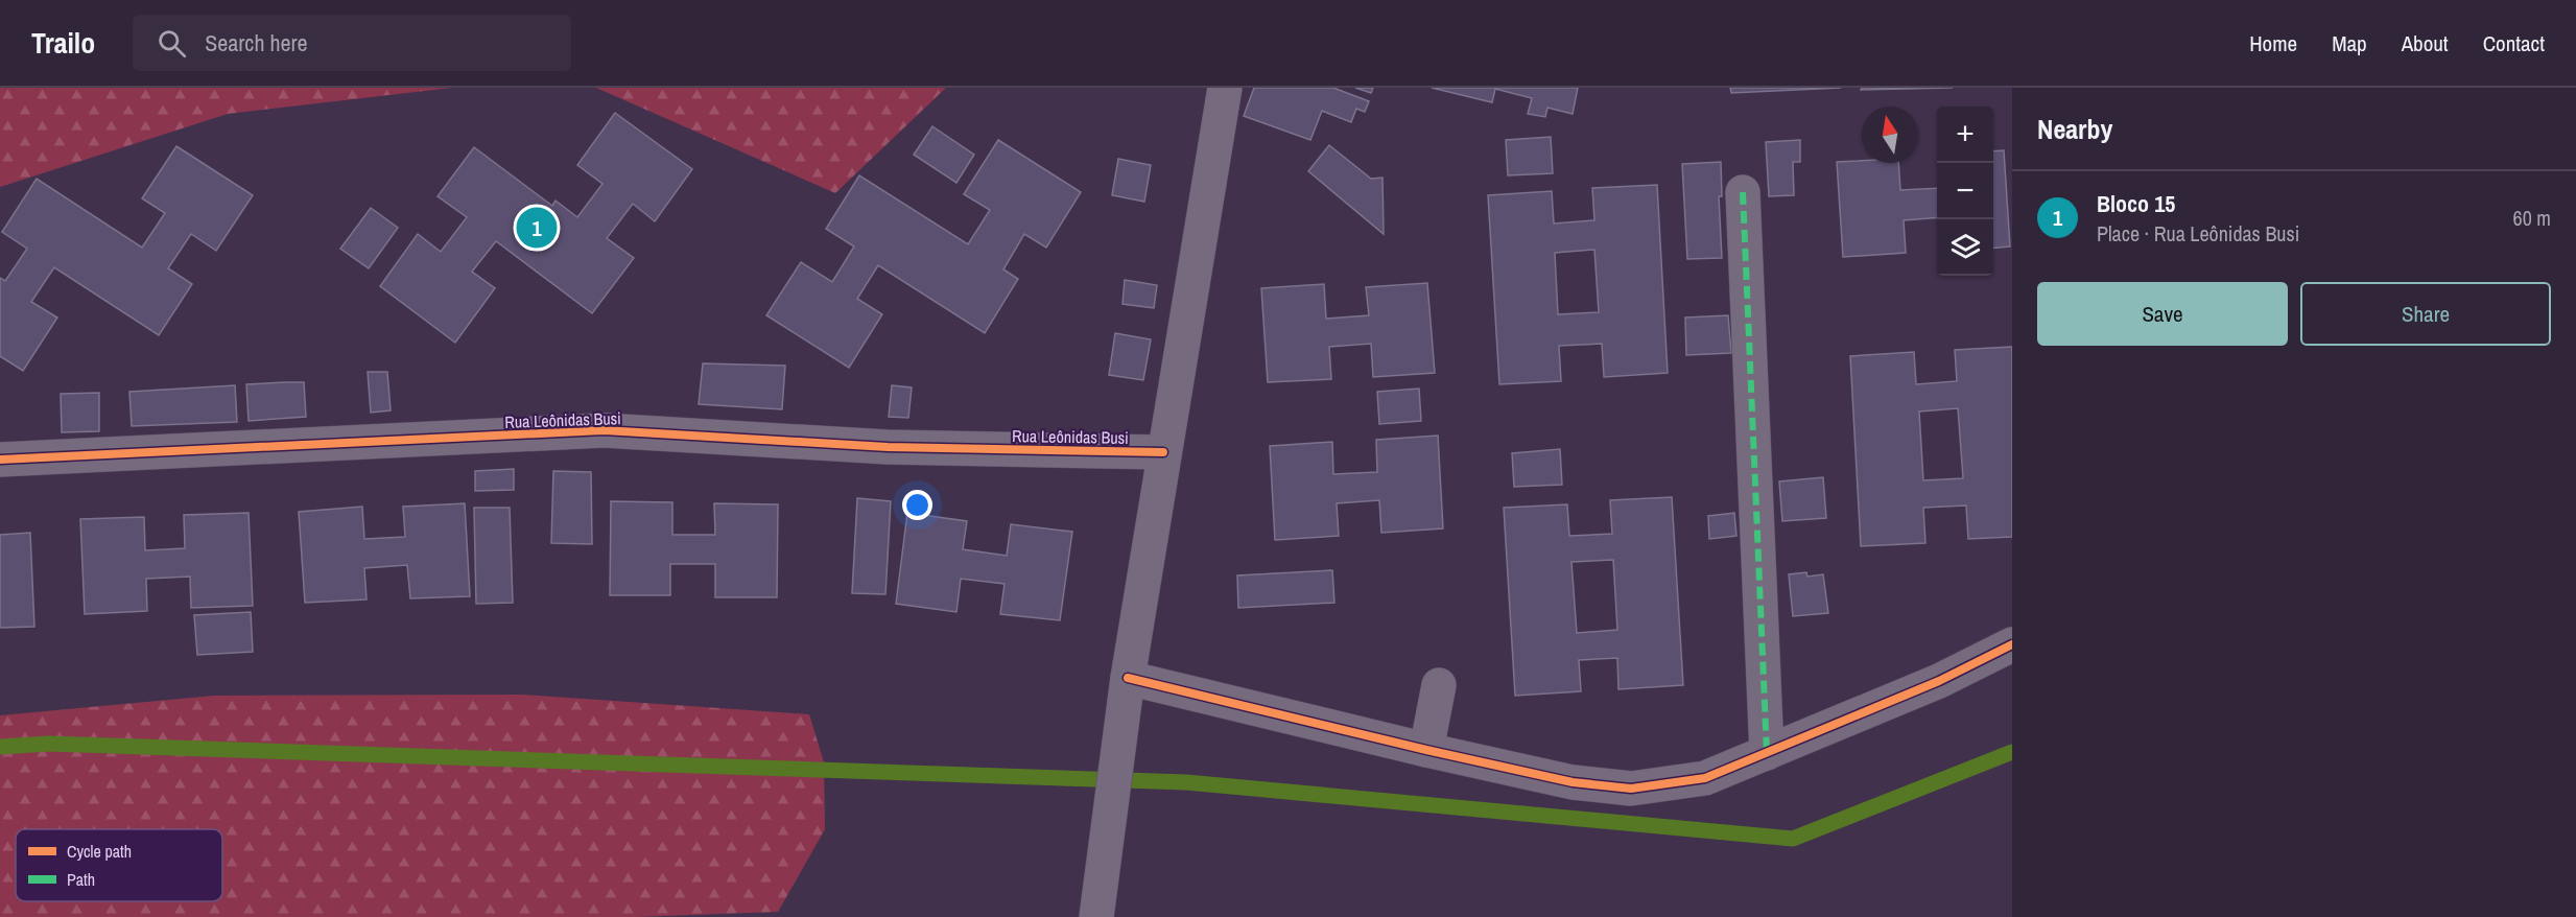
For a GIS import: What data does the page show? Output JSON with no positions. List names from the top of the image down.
{
  "streets": {
    "street": ["Rua Leônidas Busi"]
  },
  "legend": ["Cycle path", "Path"],
  "north": "top",
  "page": {
    "header": "Trailo",
    "search": "Search here",
    "nav": [
      "Home",
      "Map",
      "About",
      "Contact"
    ],
    "heading": "Nearby",
    "map_buttons": ["+", "−"],
    "list": [
      {
        "mark": "1",
        "name": "Bloco 15",
        "note": "Place · Rua Leônidas Busi",
        "value": "60 m"
      }
    ],
    "pins": "1",
    "buttons": ["Save", "Share"]
  }
}
